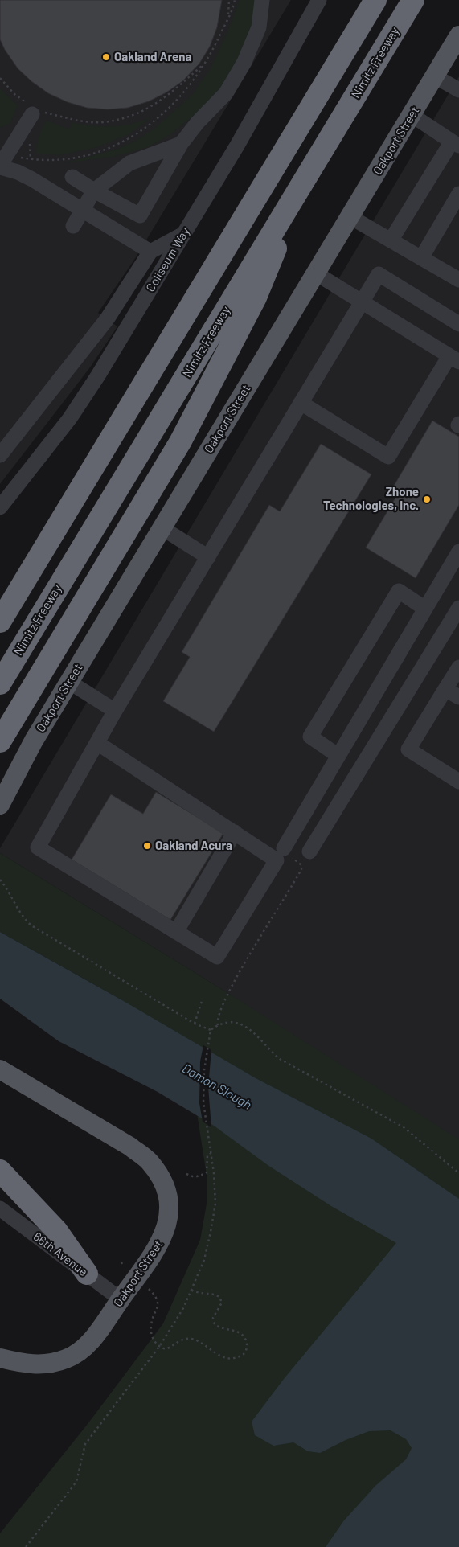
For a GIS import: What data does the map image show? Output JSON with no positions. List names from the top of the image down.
{
  "streets": {
    "highway": ["Nimitz Freeway"],
    "main road": ["Oakport Street"],
    "street": ["Coliseum Way", "66th Avenue"]
  },
  "crossings": [
    ["Oakport Street", "66th Avenue"]
  ],
  "water": ["Damon Slough"],
  "places": ["Oakland Arena", "Zhone Technologies, Inc.", "Oakland Acura"]
}
